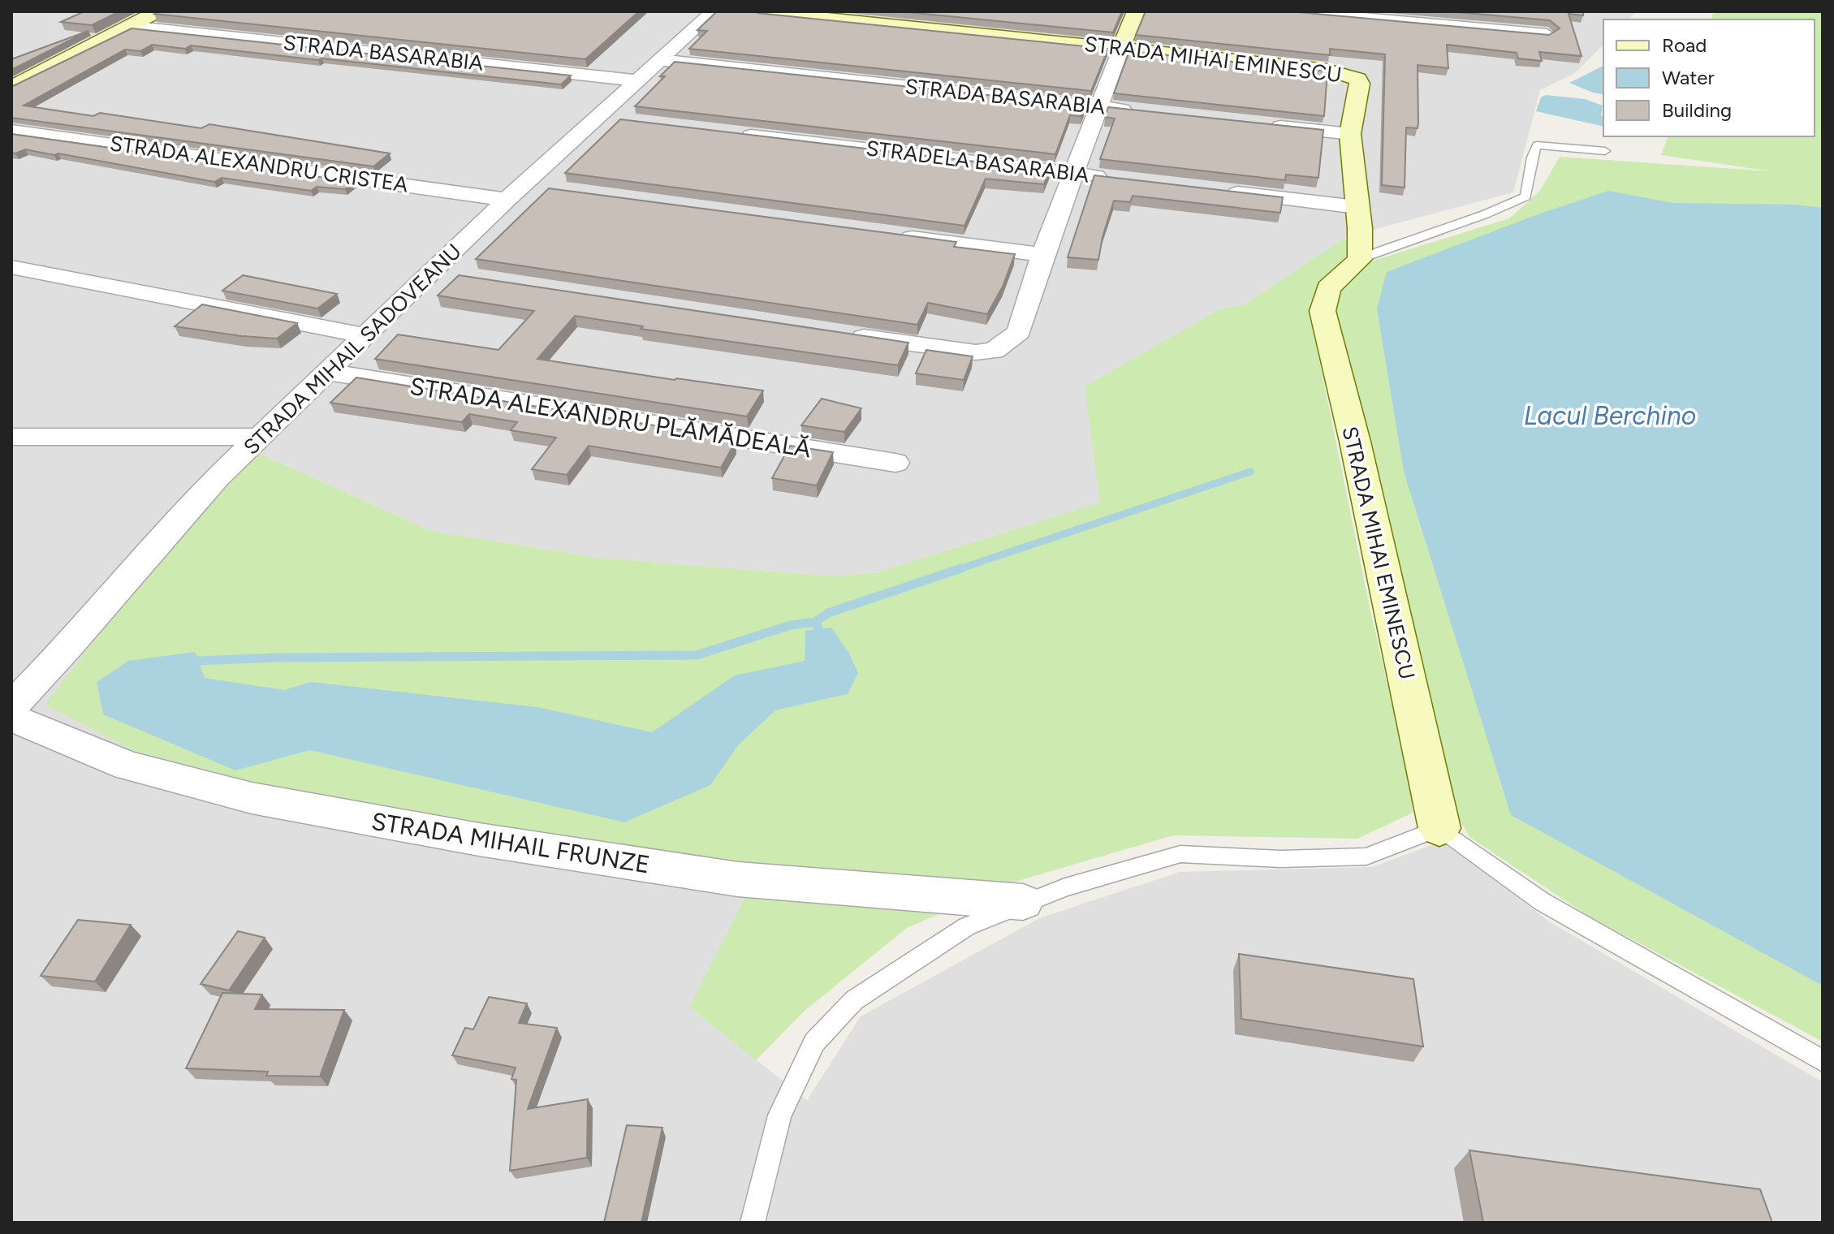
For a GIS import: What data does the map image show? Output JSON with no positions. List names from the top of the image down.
{
  "streets": {
    "street": [
      "STRADA BASARABIA",
      "STRADA MIHAI EMINESCU",
      "STRADELA BASARABIA",
      "STRADA ALEXANDRU CRISTEA",
      "STRADA MIHAIL SADOVEANU",
      "STRADA ALEXANDRU PLĂMĂDEALĂ",
      "STRADA MIHAIL FRUNZE"
    ]
  },
  "crossings": [
    ["STRADA BASARABIA", "STRADA MIHAIL SADOVEANU"],
    ["STRADA ALEXANDRU CRISTEA", "STRADA MIHAIL SADOVEANU"],
    ["STRADA MIHAIL SADOVEANU", "STRADA ALEXANDRU PLĂMĂDEALĂ"]
  ],
  "water": ["Lacul Berchino"],
  "legend": ["Road", "Water", "Building"]
}
